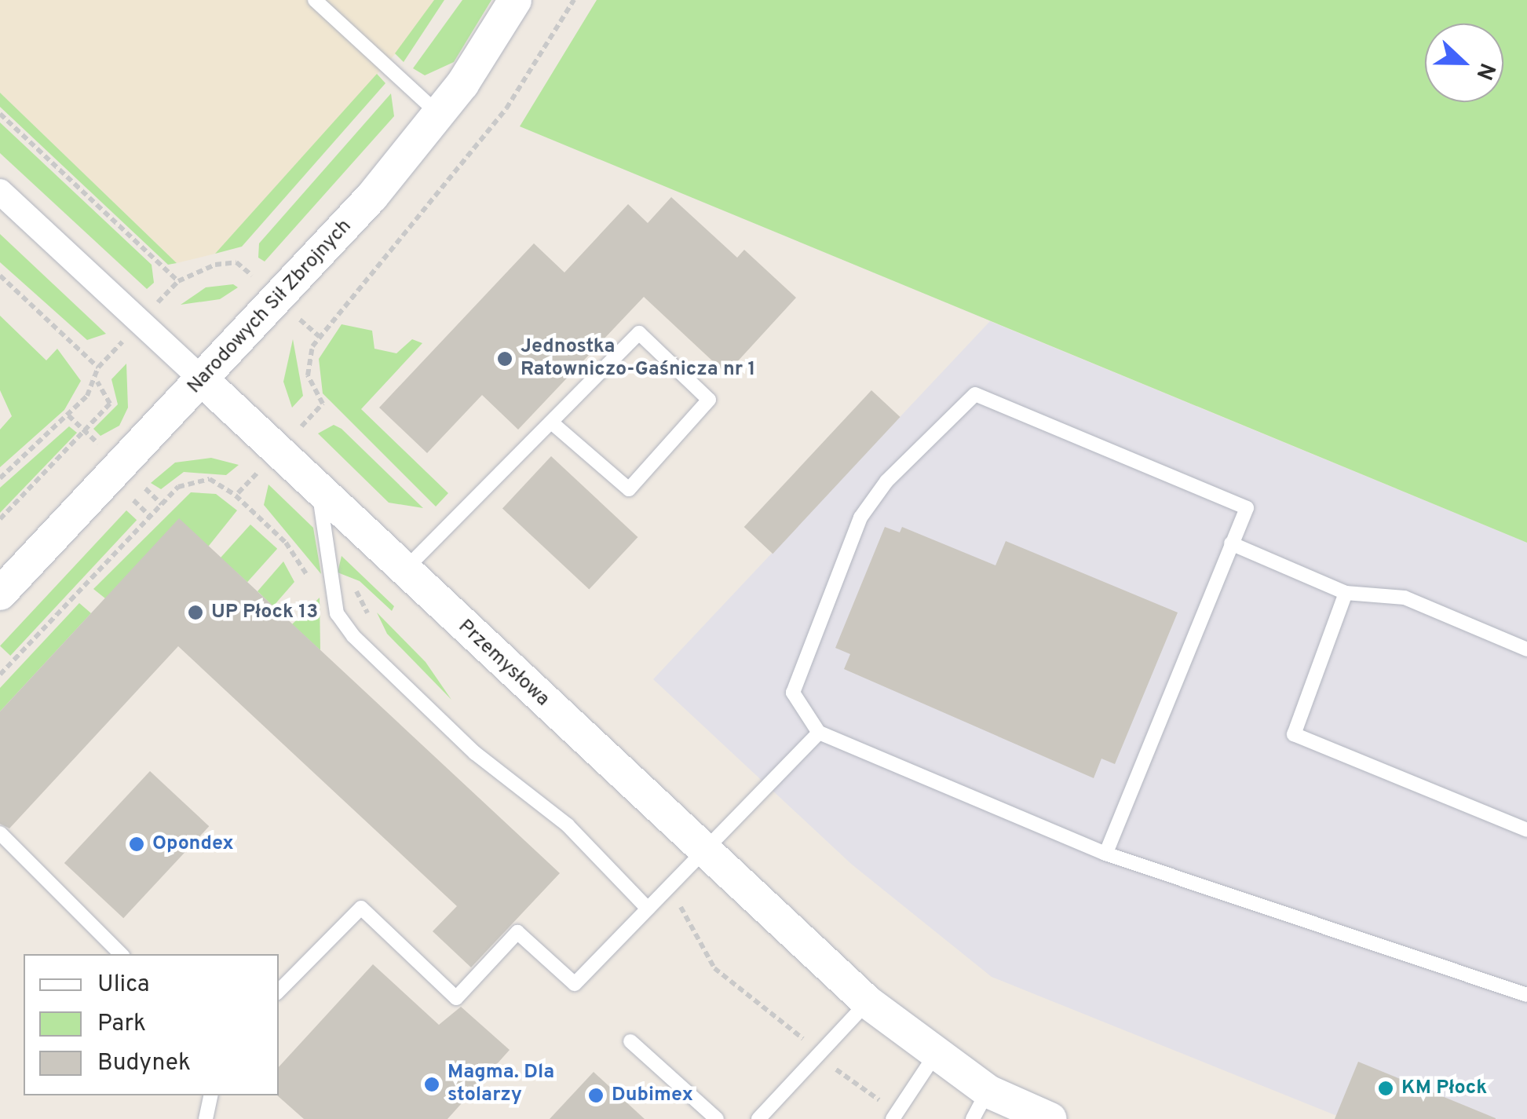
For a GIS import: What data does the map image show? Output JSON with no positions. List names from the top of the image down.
{
  "streets": {
    "street": ["Narodowych Sił Zbrojnych", "Przemysłowa"]
  },
  "crossings": [
    ["Narodowych Sił Zbrojnych", "Przemysłowa"]
  ],
  "places": [
    "Jednostka Ratowniczo-Gaśnicza nr 1",
    "UP Płock 13",
    "Opondex",
    "Magma. Dla stolarzy",
    "KM Płock",
    "Dubimex"
  ],
  "legend": ["Ulica", "Park", "Budynek"],
  "north": "right"
}
